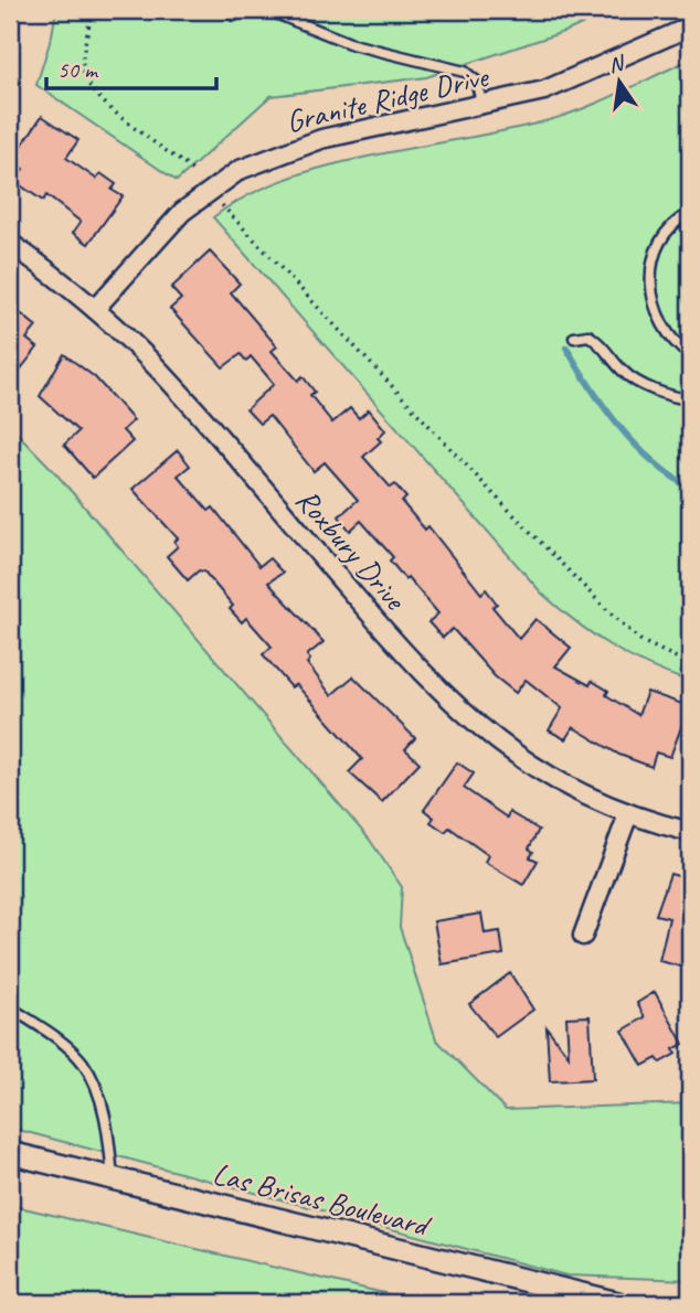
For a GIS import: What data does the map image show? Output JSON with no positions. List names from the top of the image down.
{
  "streets": {
    "street": ["Granite Ridge Drive", "Roxbury Drive", "Las Brisas Boulevard"]
  },
  "crossings": [
    ["Granite Ridge Drive", "Roxbury Drive"]
  ],
  "scale_bar": "50 m",
  "north": "top"
}
